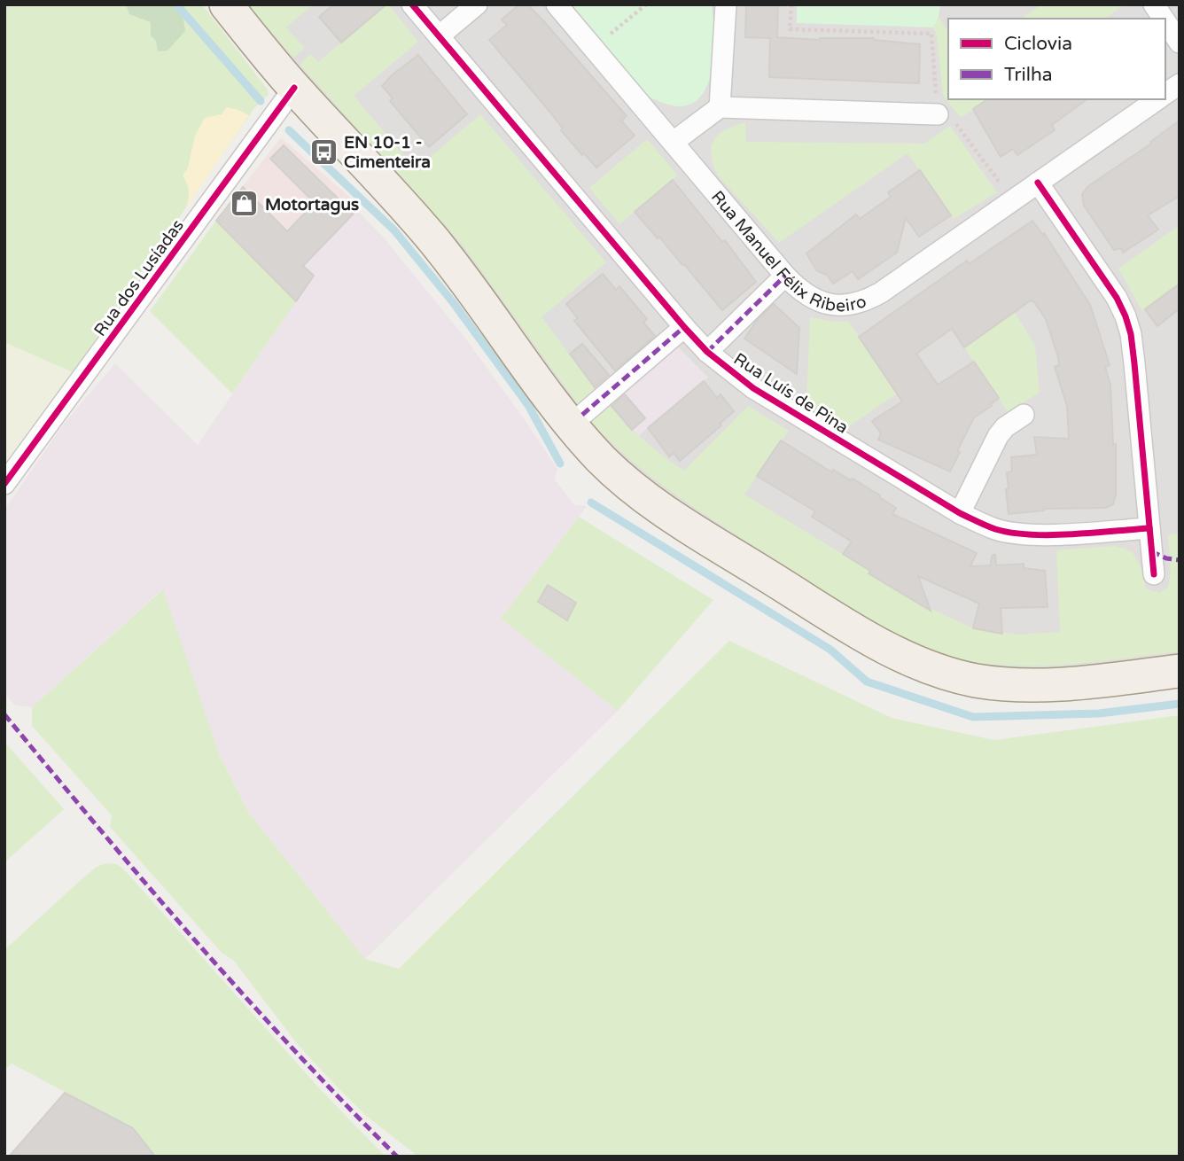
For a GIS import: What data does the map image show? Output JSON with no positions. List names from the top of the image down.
{
  "streets": {
    "street": ["Rua Manuel Félix Ribeiro", "Rua dos Lusíadas", "Rua Luís de Pina"]
  },
  "places": {
    "bus stop": ["EN 10-1 - Cimenteira"],
    "shop": ["Motortagus"]
  },
  "legend": ["Ciclovia", "Trilha"]
}
